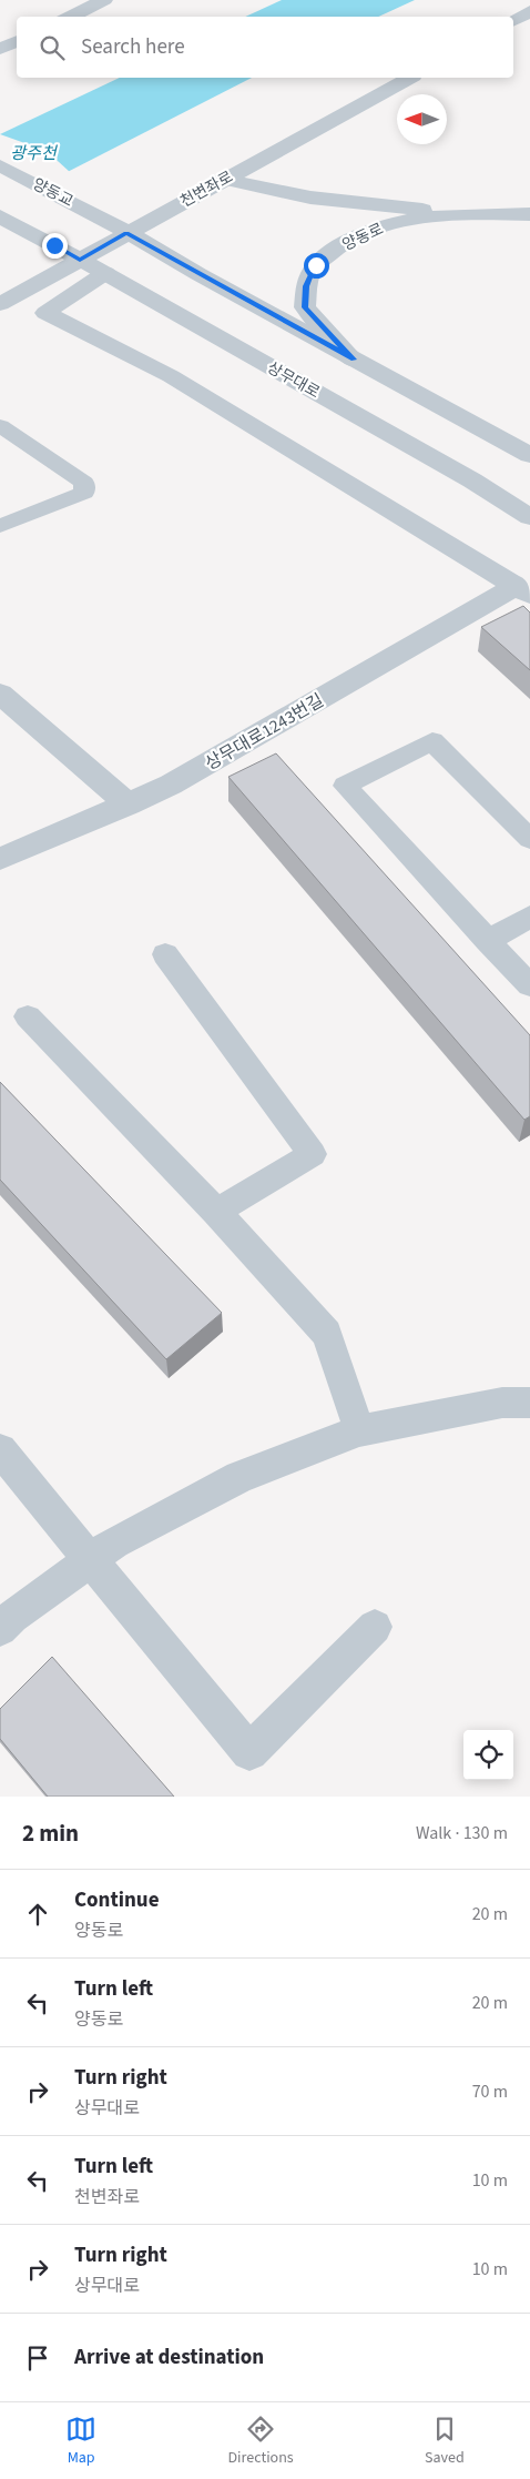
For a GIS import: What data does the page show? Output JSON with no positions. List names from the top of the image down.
{
  "streets": {
    "street": [
      "천변좌로",
      "양동교",
      "양동로",
      "상무대로",
      "상무대로1243번길"
    ]
  },
  "crossings": [
    ["천변좌로", "양동교"],
    ["천변좌로", "상무대로"]
  ],
  "water": ["광주천"],
  "north": "left",
  "page": {
    "search": "Search here",
    "heading": ["2 min", "Walk · 130 m"],
    "list": [
      ["Continue", "양동로", "20 m"],
      ["Turn left", "양동로", "20 m"],
      ["Turn right", "상무대로", "70 m"],
      ["Turn left", "천변좌로", "10 m"],
      ["Turn right", "상무대로", "10 m"],
      "Arrive at destination"
    ],
    "nav": ["Map", "Directions", "Saved"]
  }
}
